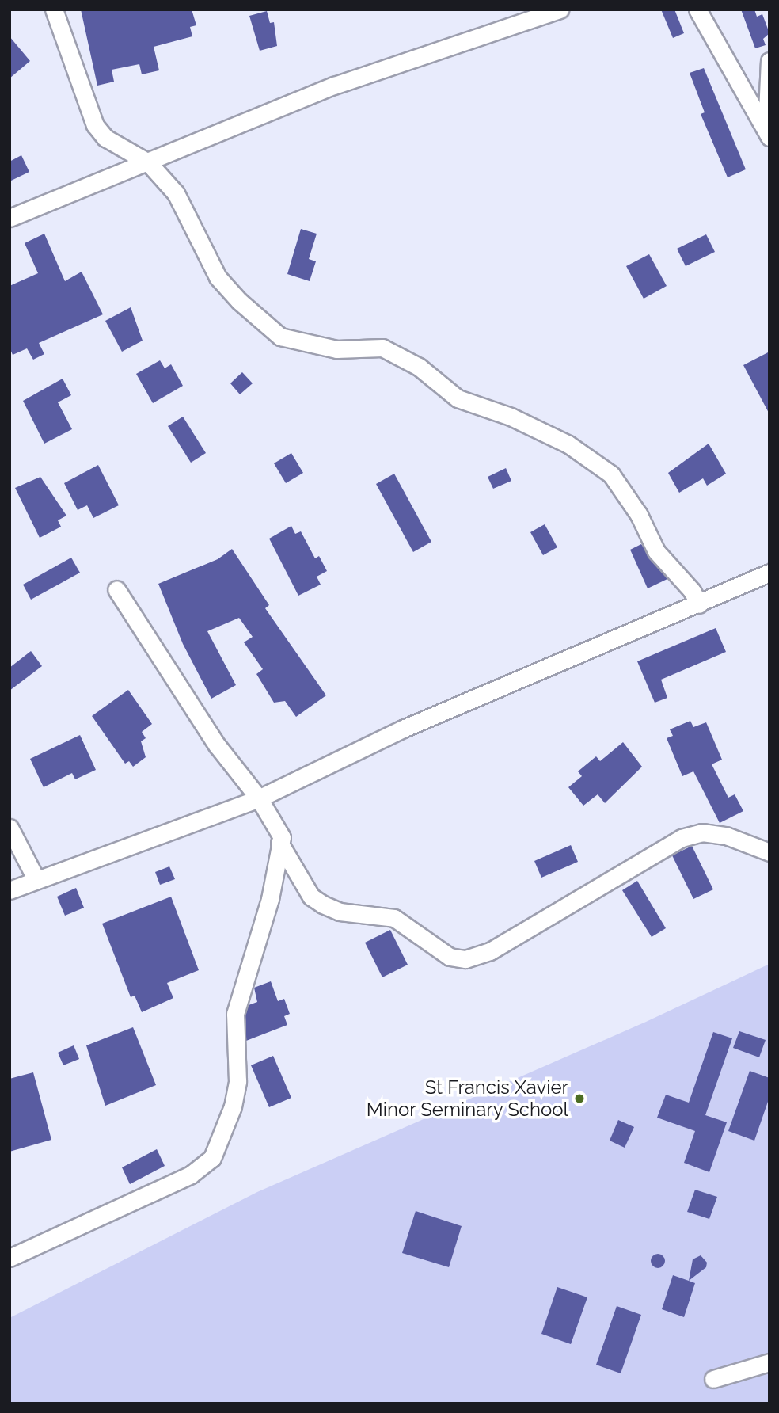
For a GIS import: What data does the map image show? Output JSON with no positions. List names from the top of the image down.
{
  "places": ["St Francis Xavier Minor Seminary School"]
}
